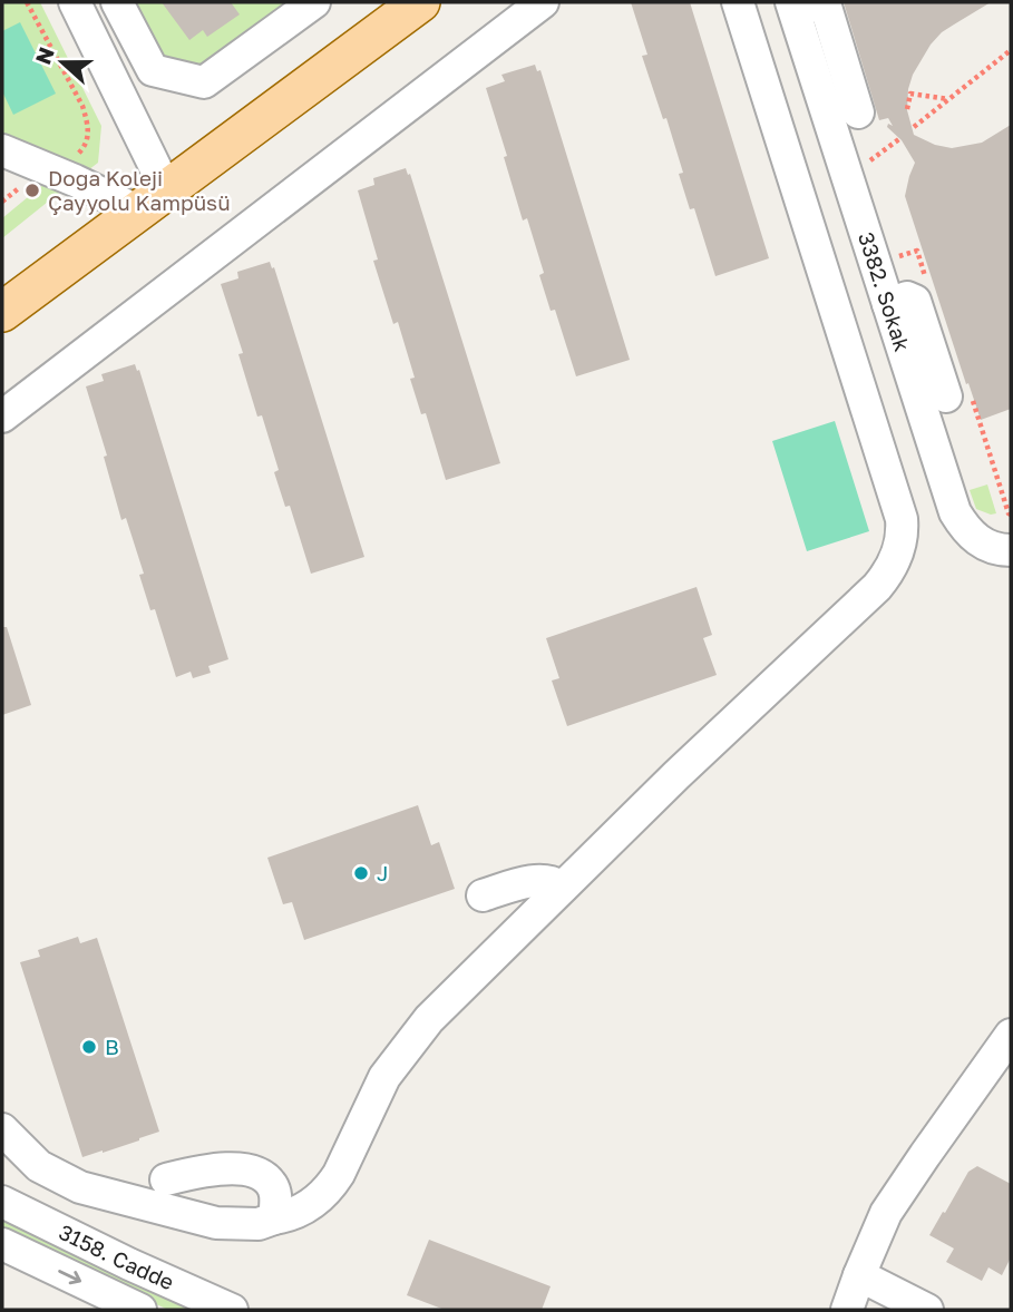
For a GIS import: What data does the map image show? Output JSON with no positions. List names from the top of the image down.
{
  "streets": {
    "street": ["3382. Sokak", "3158. Cadde"]
  },
  "places": ["Doğa Koleji Çayyolu Kampüsü", "J", "B"],
  "north": "left"
}
